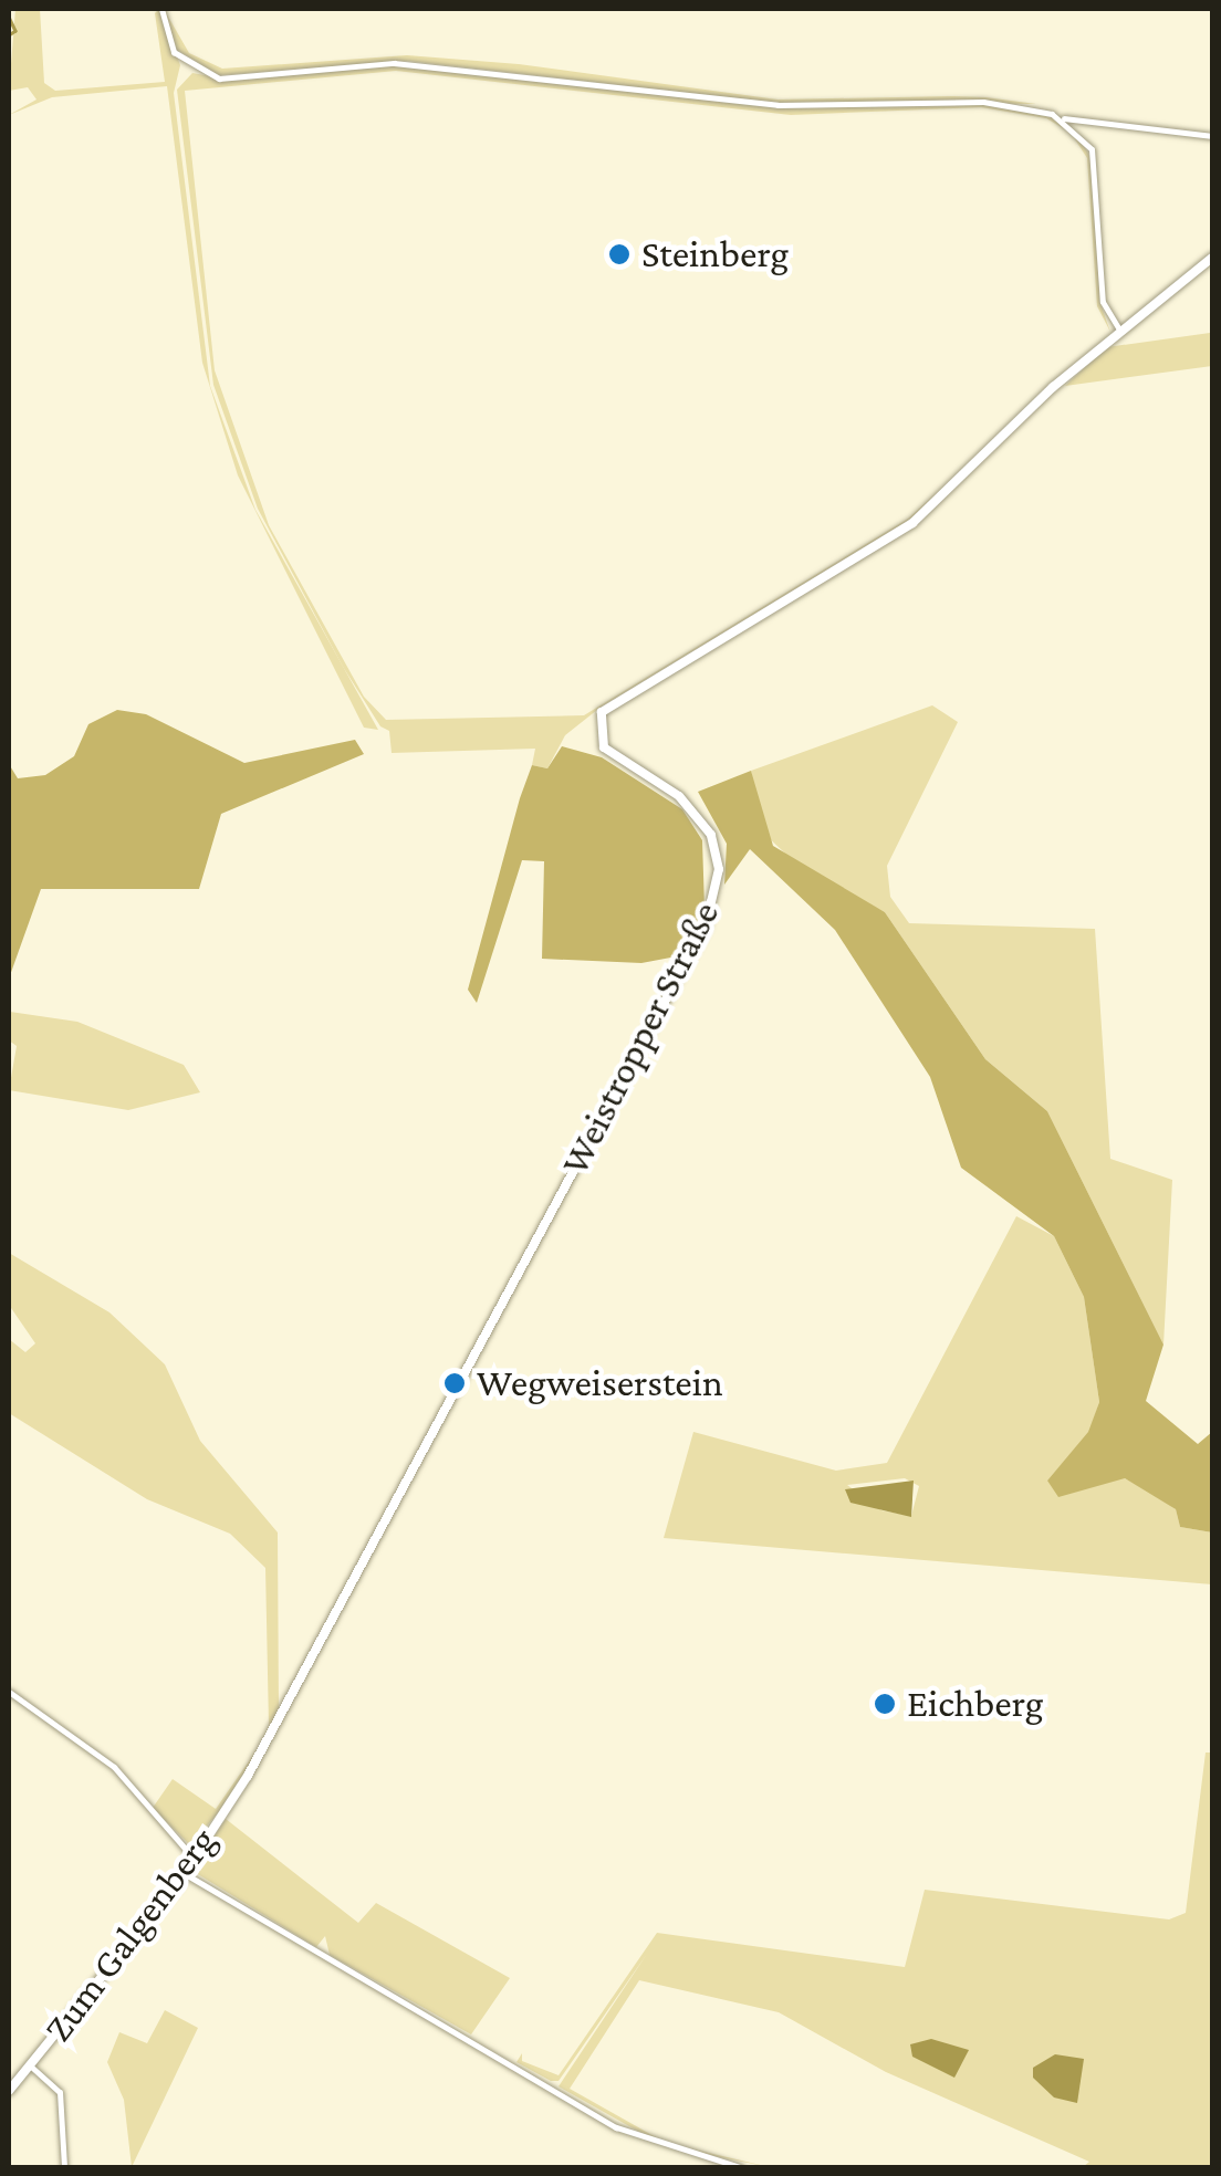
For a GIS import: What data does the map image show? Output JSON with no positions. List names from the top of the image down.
{
  "streets": {
    "street": ["Weistropper Straße", "Zum Galgenberg"]
  },
  "crossings": [
    ["Weistropper Straße", "Zum Galgenberg"]
  ],
  "places": ["Steinberg", "Wegweiserstein", "Eichberg"]
}
